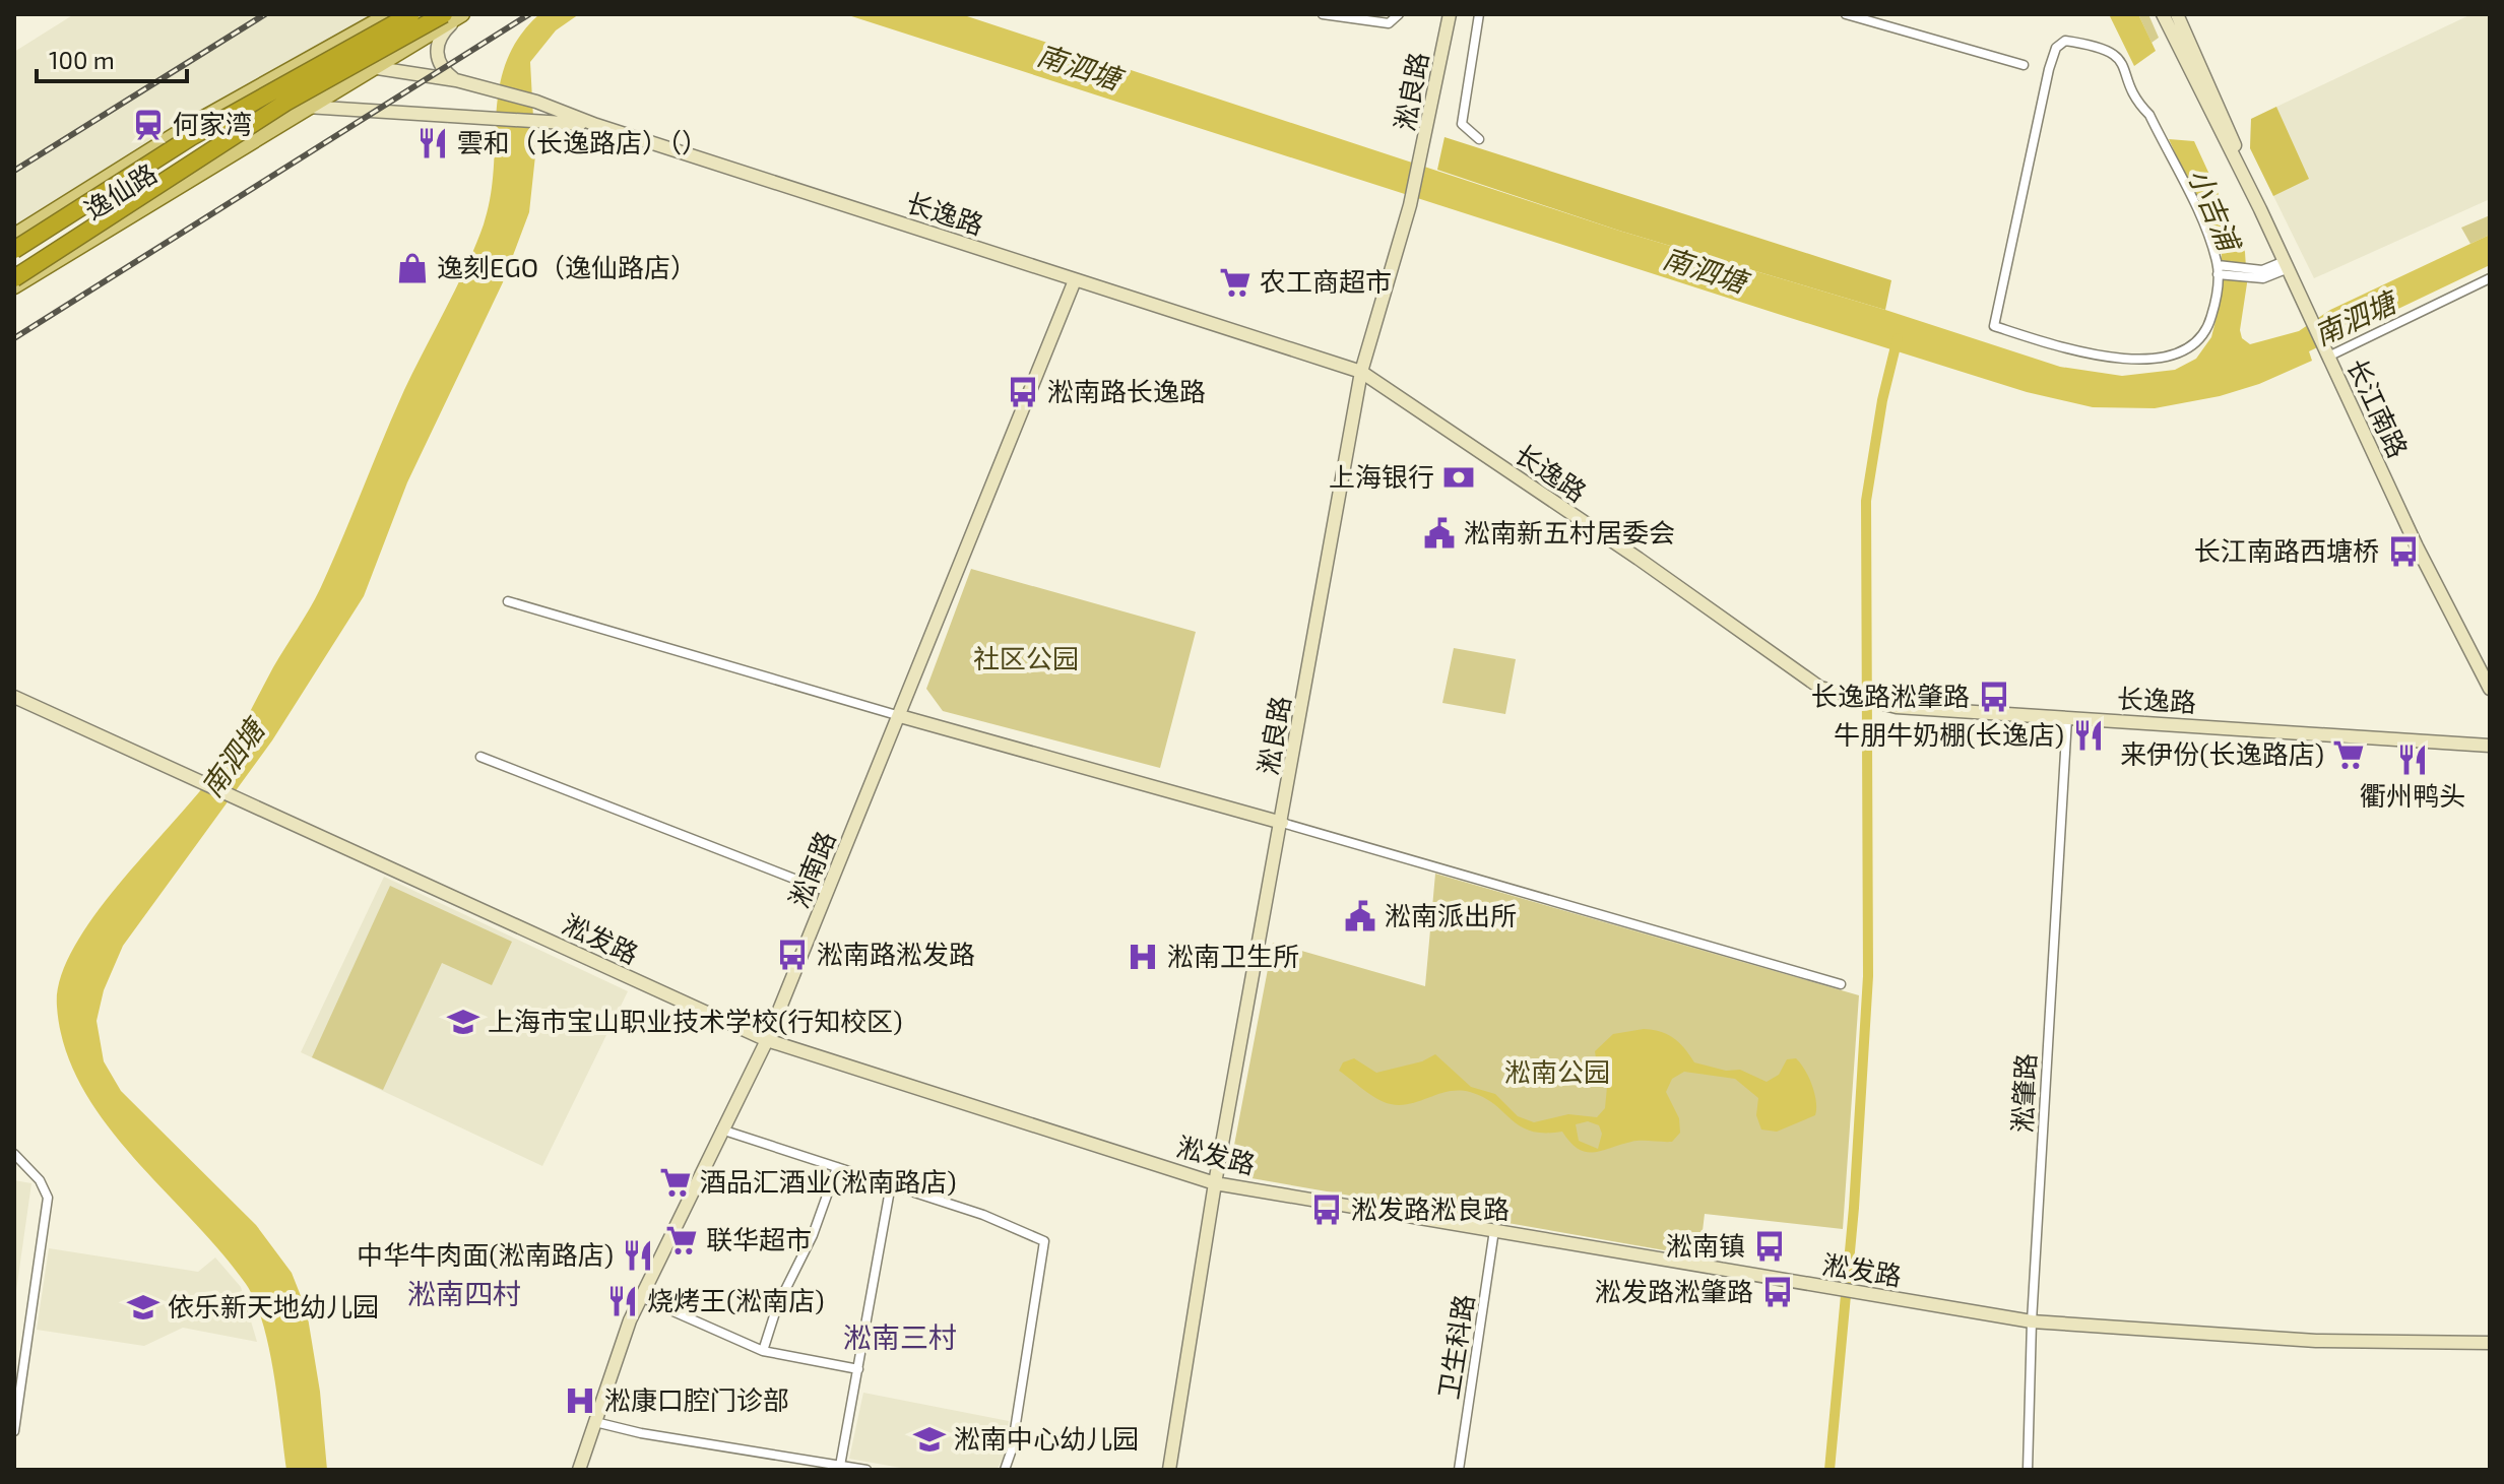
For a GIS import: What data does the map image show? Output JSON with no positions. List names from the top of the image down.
{
  "streets": {
    "main road": ["逸仙路"],
    "street": [
      "淞良路",
      "长逸路",
      "长江南路",
      "淞南路",
      "淞发路",
      "淞肇路",
      "卫生科路"
    ]
  },
  "crossings": [
    ["淞良路", "长逸路"],
    ["淞良路", "淞发路"],
    ["逸仙路", "长逸路"],
    ["长逸路", "淞南路"],
    ["长逸路", "淞肇路"],
    ["淞南路", "淞发路"],
    ["淞发路", "淞肇路"],
    ["淞发路", "卫生科路"]
  ],
  "districts": ["淞南四村", "淞南三村"],
  "water": ["南泗塘", "小吉浦"],
  "parks": ["社区公园", "淞南公园"],
  "places": {
    "station": ["何家湾"],
    "restaurant": [
      "雲和（长逸路店）（）",
      "牛朋牛奶棚(长逸店)",
      "衢州鸭头",
      "中华牛肉面(淞南路店)",
      "烧烤王(淞南店)"
    ],
    "shop": ["逸刻EGO（逸仙路店）"],
    "supermarket": [
      "农工商超市",
      "来伊份(长逸路店)",
      "酒品汇酒业(淞南路店)",
      "联华超市"
    ],
    "bus stop": [
      "淞南路长逸路",
      "长江南路西塘桥",
      "长逸路淞肇路",
      "淞南路淞发路",
      "淞发路淞良路",
      "淞南镇",
      "淞发路淞肇路"
    ],
    "bank": ["上海银行"],
    "public building": ["淞南新五村居委会", "淞南派出所"],
    "hospital": ["淞南卫生所", "淞康口腔门诊部"],
    "school or university": ["上海市宝山职业技术学校(行知校区)", "依乐新天地幼儿园", "淞南中心幼儿园"]
  },
  "scale_bar": "100 m"
}
